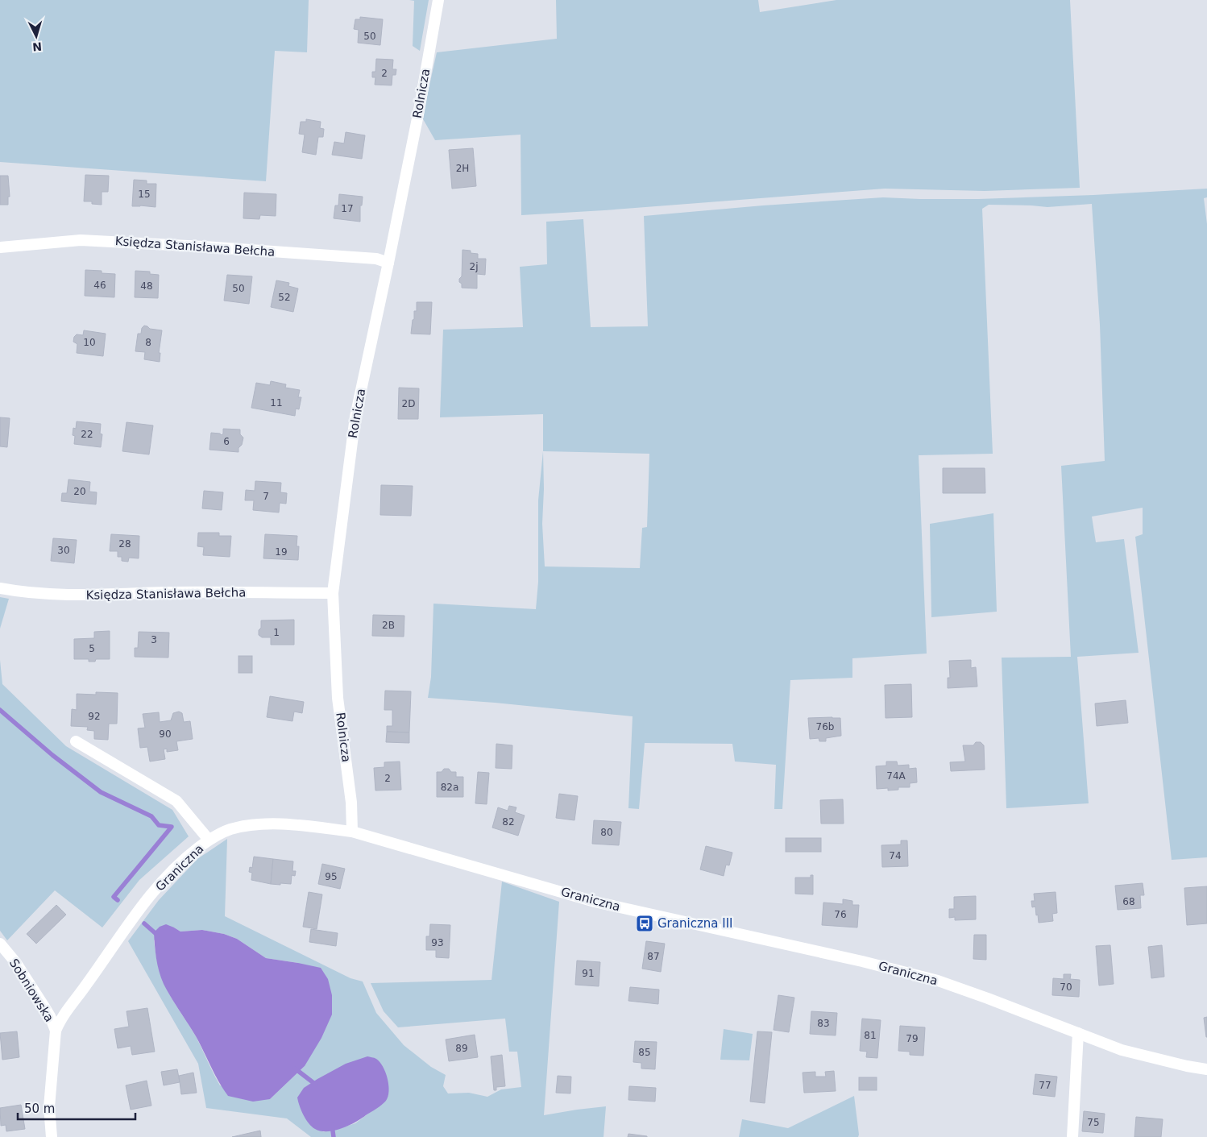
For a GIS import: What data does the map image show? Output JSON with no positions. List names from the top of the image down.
{
  "streets": {
    "street": [
      "Rolnicza",
      "Księdza Stanisława Bełcha",
      "Graniczna",
      "Sobniowska"
    ]
  },
  "crossings": [
    ["Rolnicza", "Księdza Stanisława Bełcha"],
    ["Rolnicza", "Graniczna"],
    ["Graniczna", "Sobniowska"]
  ],
  "places": {
    "bus stop": ["Graniczna III"]
  },
  "house_numbers": [
    "50",
    "2",
    "2H",
    "15",
    "17",
    "2j",
    "46",
    "48",
    "50",
    "52",
    "10",
    "8",
    "11",
    "2D",
    "22",
    "6",
    "20",
    "7",
    "28",
    "30",
    "19",
    "2B",
    "1",
    "3",
    "5",
    "92",
    "76b",
    "90",
    "74A",
    "2",
    "82a",
    "82",
    "80",
    "74",
    "95",
    "68",
    "76",
    "93",
    "87",
    "91",
    "70",
    "83",
    "81",
    "79",
    "89",
    "85",
    "77",
    "75"
  ],
  "scale_bar": "50 m",
  "north": "bottom"
}
